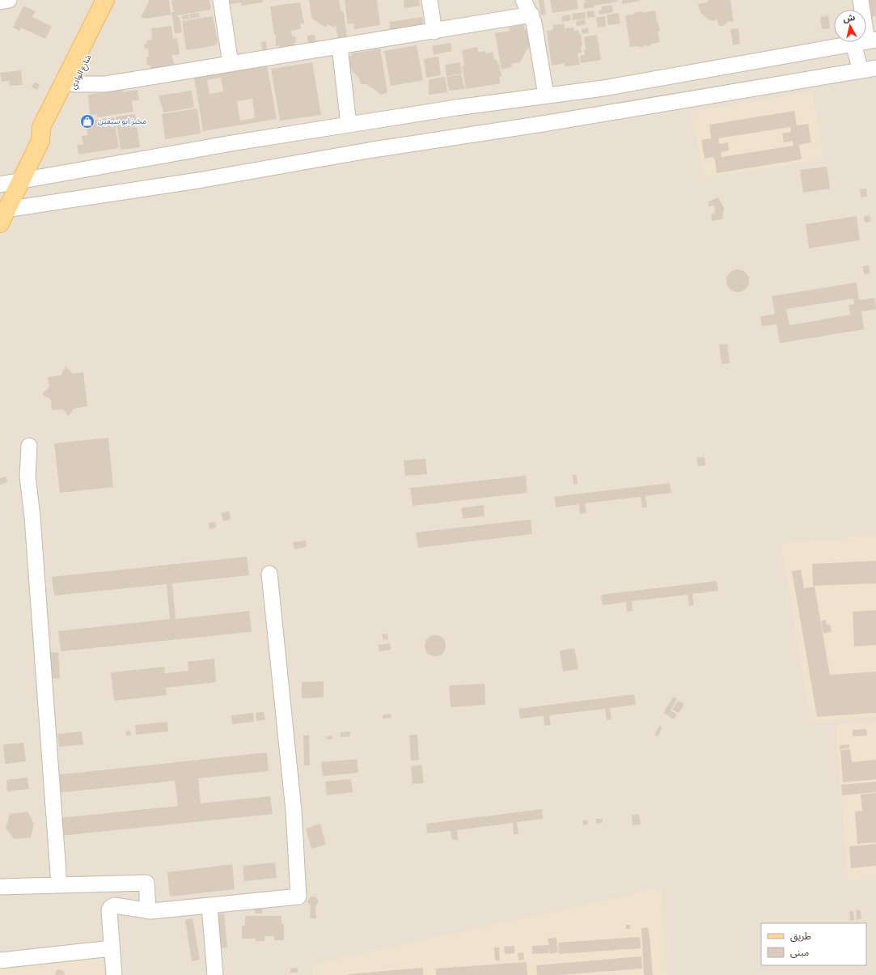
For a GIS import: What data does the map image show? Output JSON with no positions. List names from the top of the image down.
{
  "streets": {
    "main road": ["شارع الوادي"]
  },
  "places": {
    "shop": ["مخبز ابو سيفين"]
  },
  "legend": ["طريق", "مبنى"],
  "north": "top"
}
